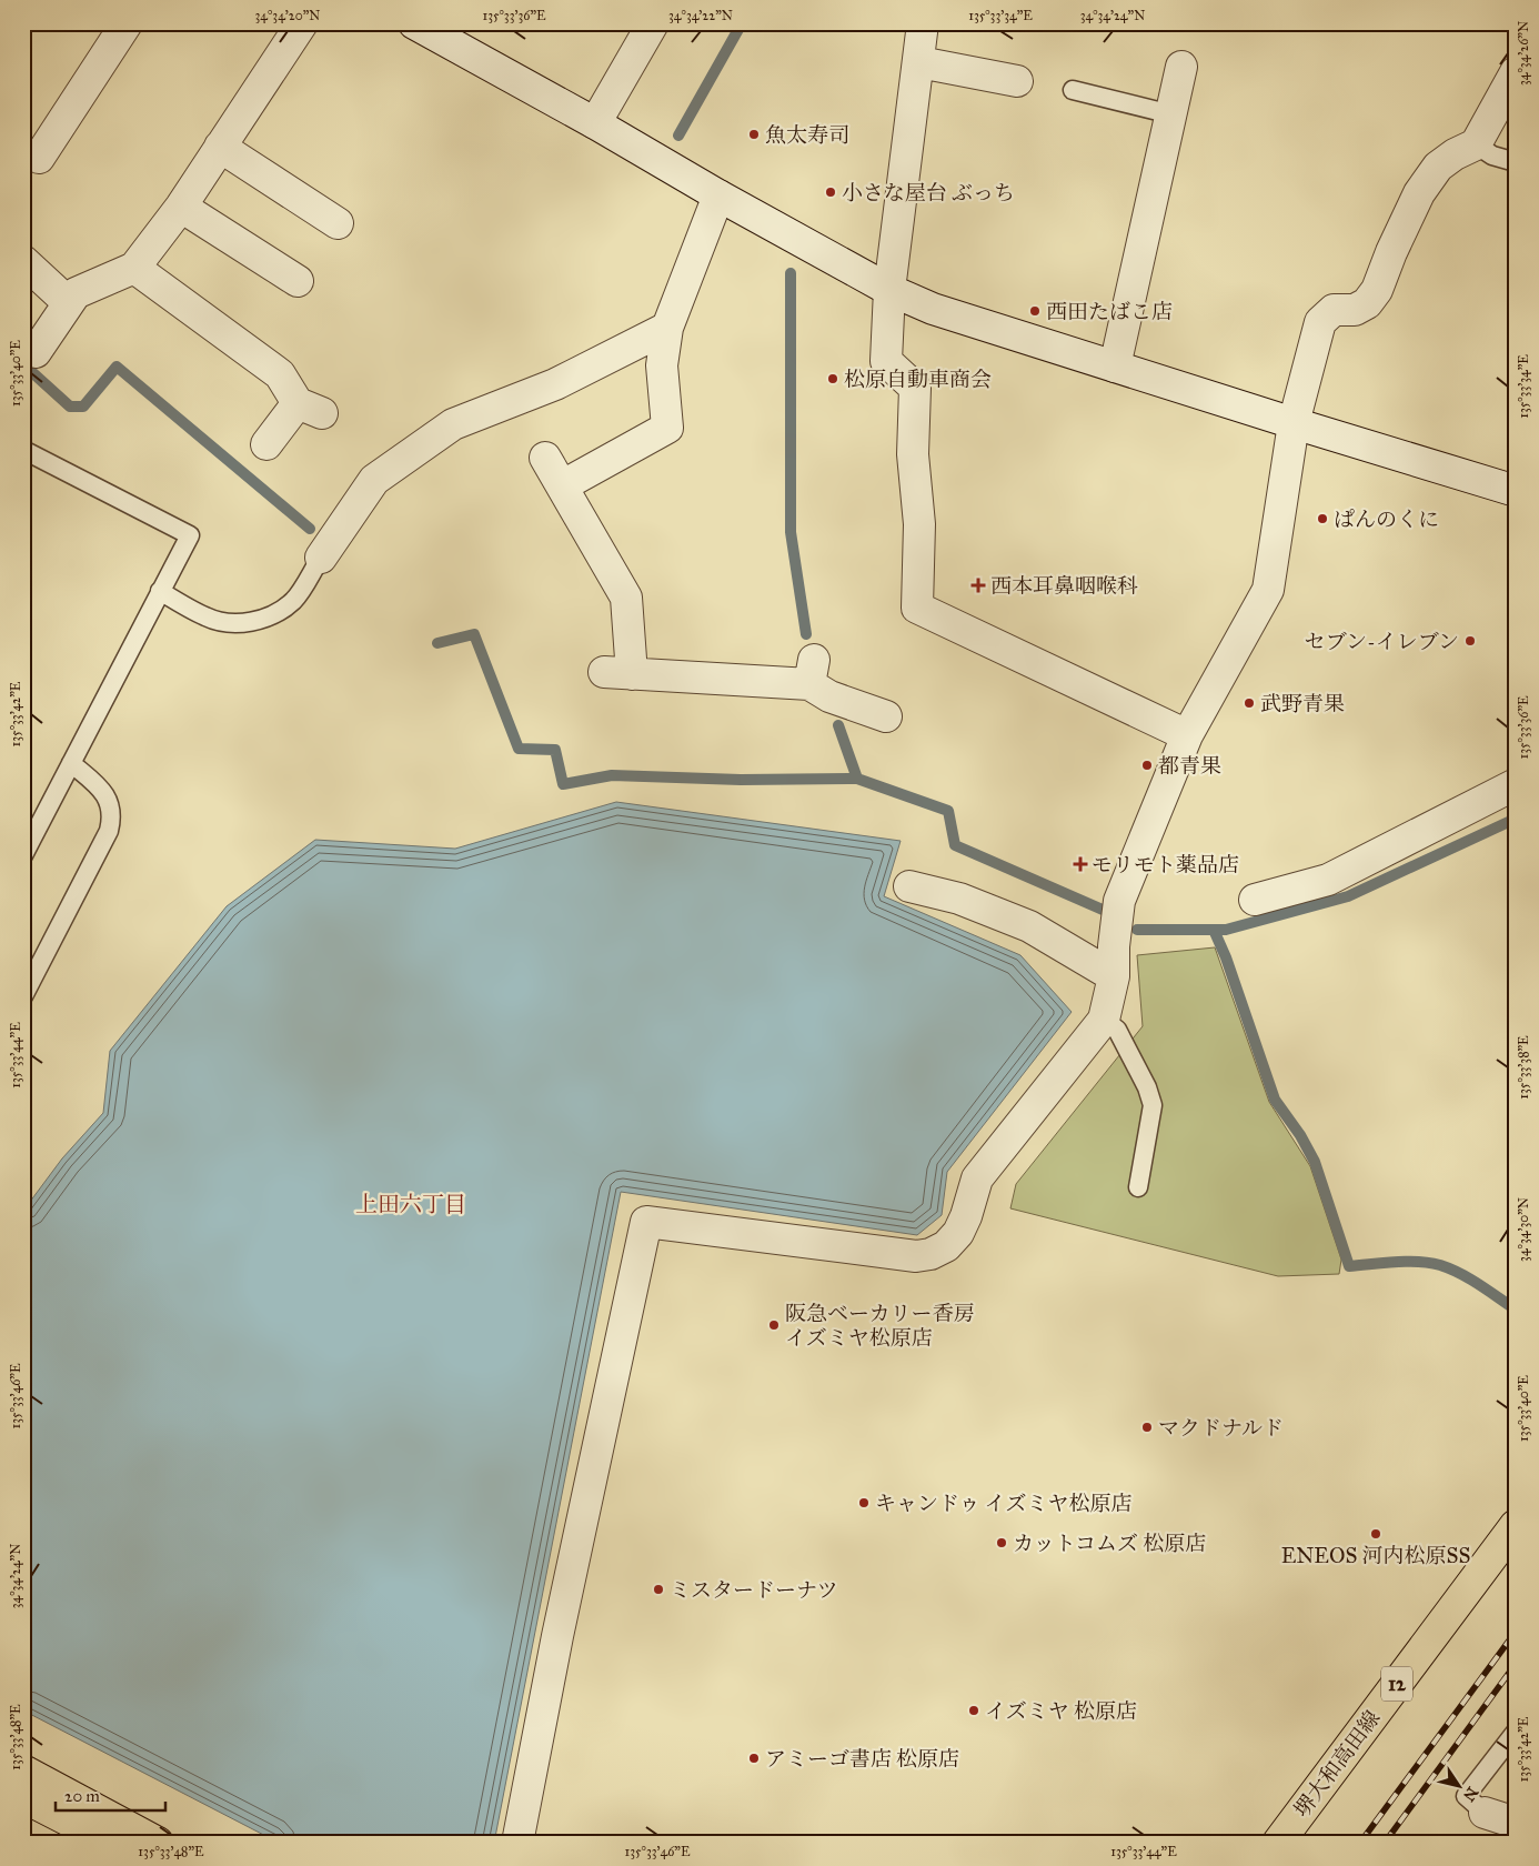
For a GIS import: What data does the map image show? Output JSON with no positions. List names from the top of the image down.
{
  "streets": {
    "main road": ["12", "堺大和高田線"]
  },
  "districts": ["上田六丁目"],
  "places": {
    "other": [
      "魚太寿司",
      "小さな屋台 ぶっち",
      "西田たばこ店",
      "松原自動車商会",
      "ぱんのくに",
      "セブン-イレブン",
      "武野青果",
      "都青果",
      "阪急ベーカリー香房 イズミヤ松原店",
      "マクドナルド",
      "キャンドゥ イズミヤ松原店",
      "ENEOS 河内松原SS",
      "カットコムズ 松原店",
      "ミスタードーナツ",
      "イズミヤ 松原店",
      "アミーゴ書店 松原店"
    ],
    "health": ["西本耳鼻咽喉科", "モリモト薬品店"]
  },
  "scale_bar": "20 m",
  "north": "bottom right",
  "coordinates": [
    "34°34'20\"N",
    "135°33'36\"E",
    "34°34'22\"N",
    "135°33'34\"E",
    "34°34'24\"N",
    "34°34'26\"N",
    "135°33'40\"E",
    "135°33'42\"E",
    "135°33'44\"E",
    "135°33'38\"E",
    "34°34'30\"N",
    "135°33'46\"E",
    "135°33'48\"E"
  ]
}
